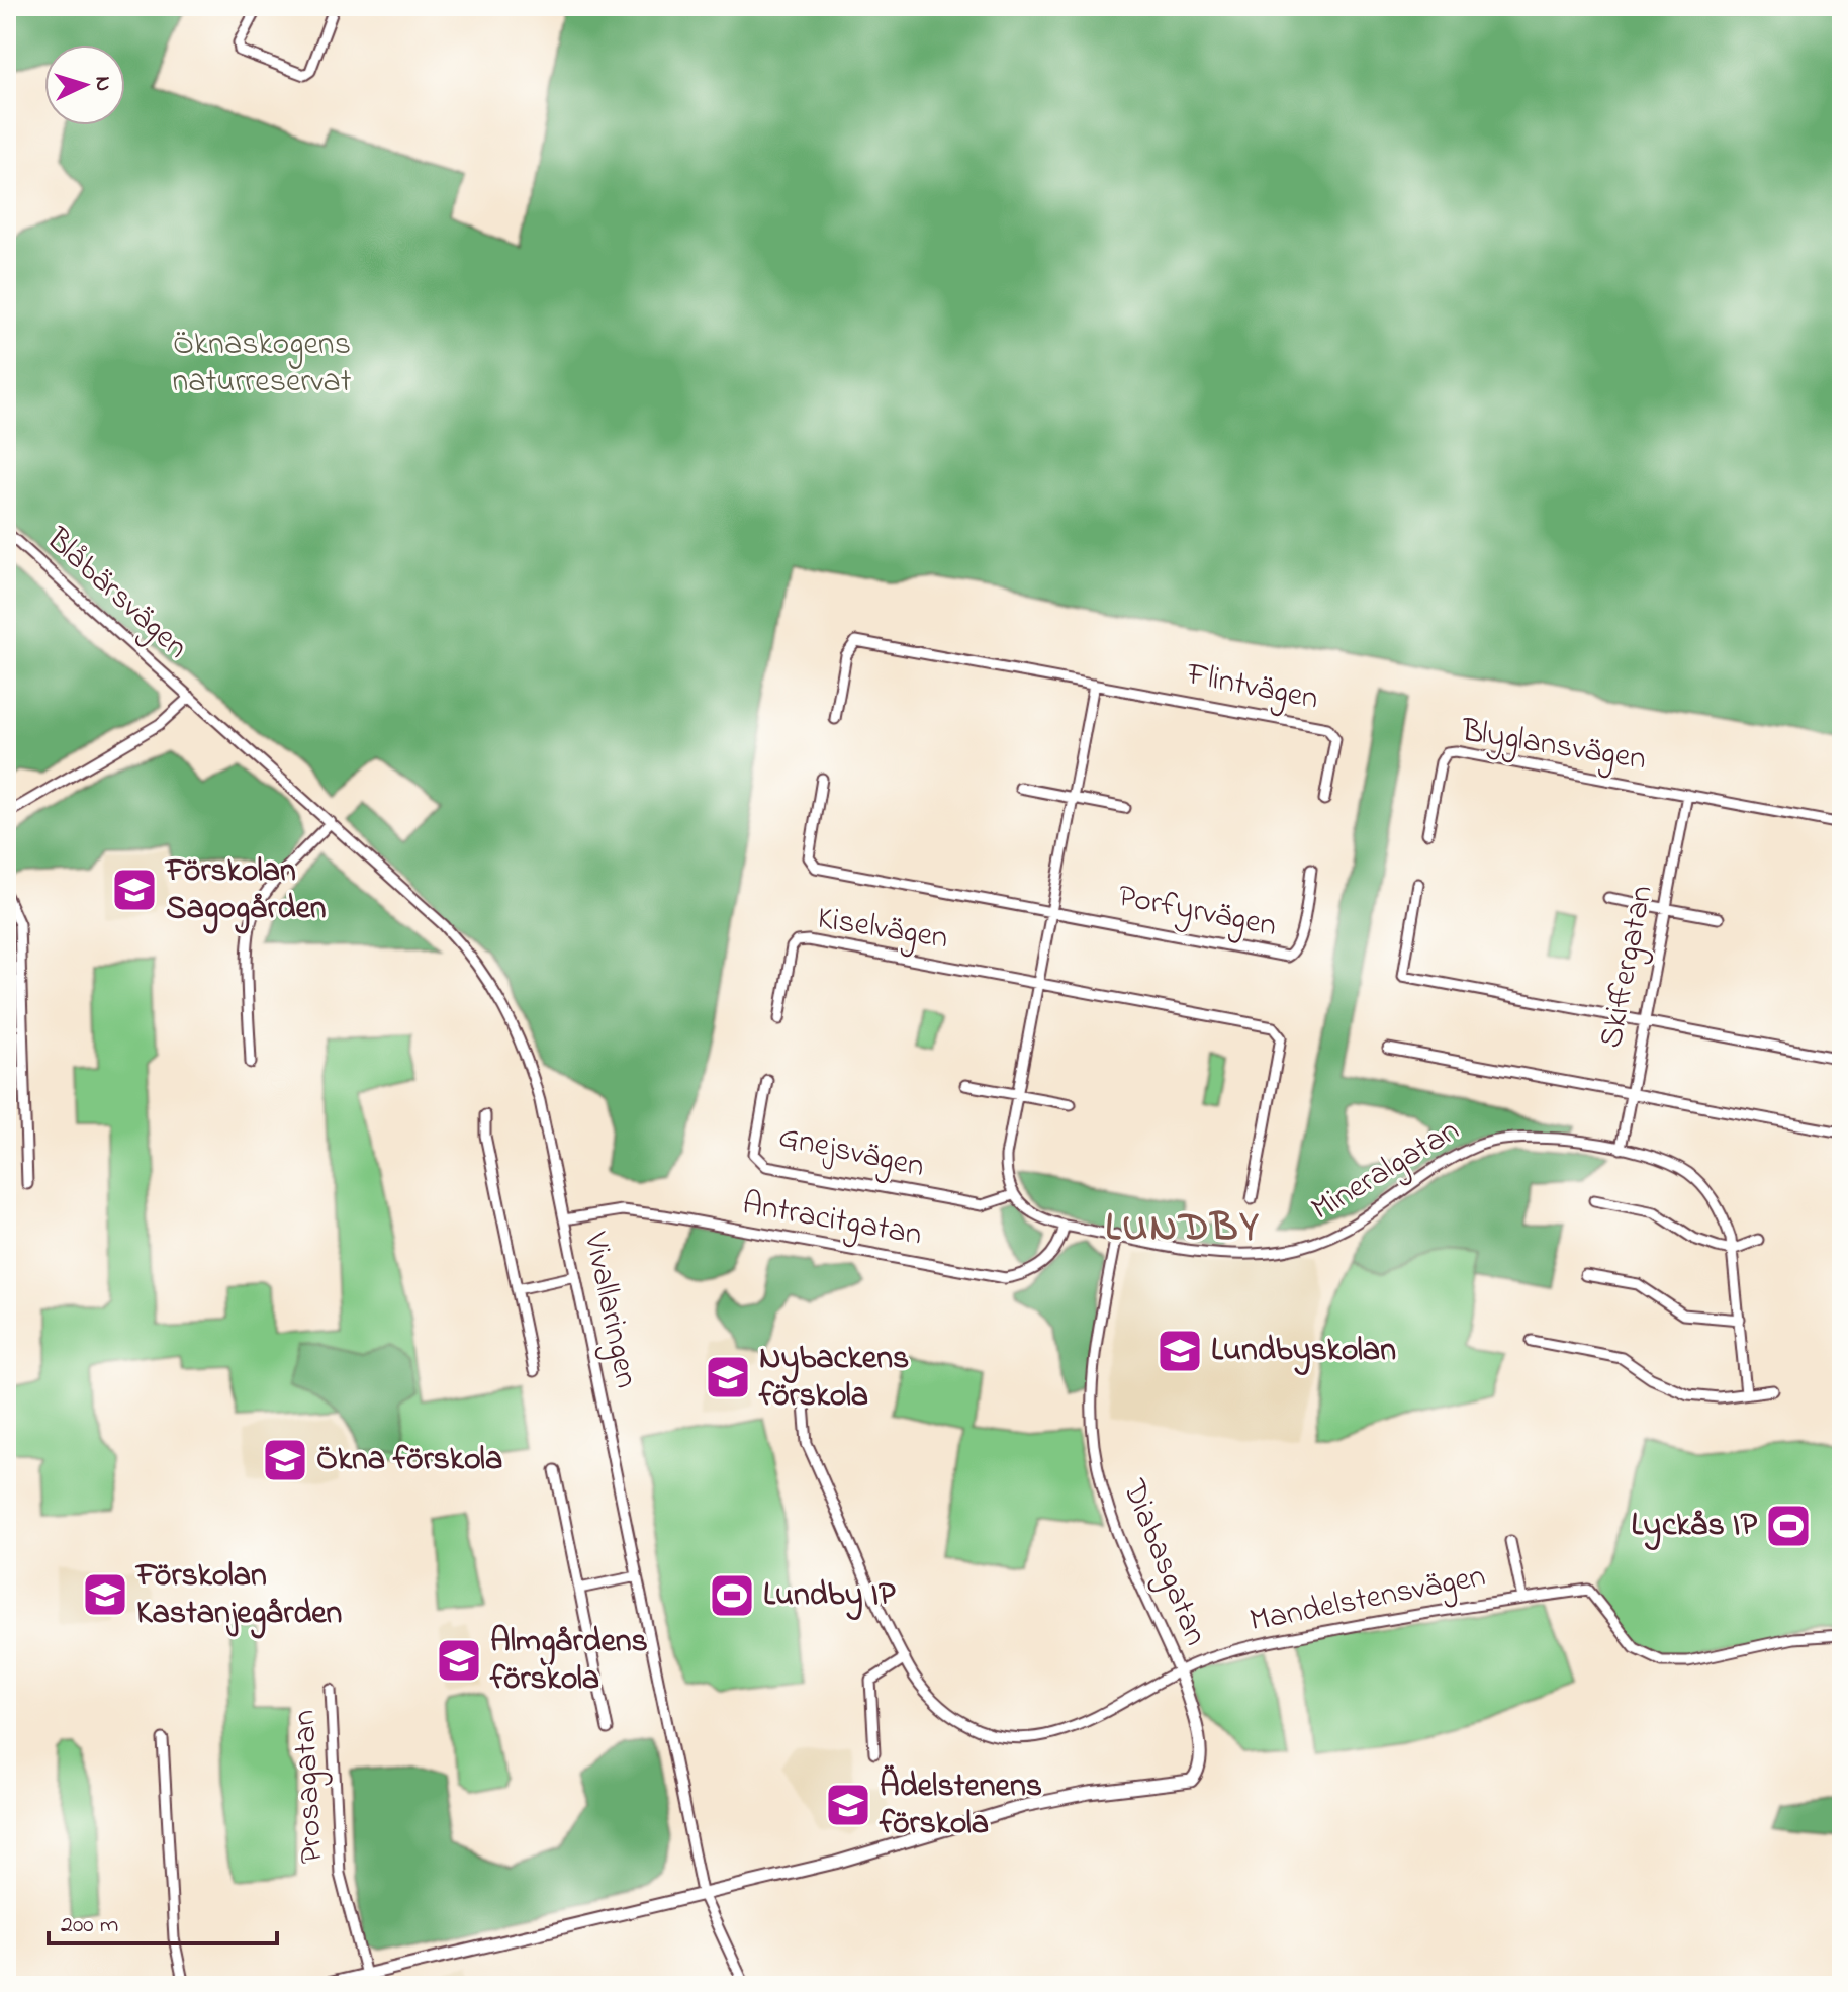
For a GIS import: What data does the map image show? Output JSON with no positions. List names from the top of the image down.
{
  "streets": {
    "street": [
      "Blåbärsvägen",
      "Flintvägen",
      "Blyglansvägen",
      "Porfyrvägen",
      "Kiselvägen",
      "Skiffergatan",
      "Gnejsvägen",
      "Mineralgatan",
      "Antracitgatan",
      "Vivallaringen",
      "Diabasgatan",
      "Mandelstensvägen",
      "Prosagatan"
    ]
  },
  "crossings": [
    ["Blåbärsvägen", "Vivallaringen"],
    ["Blyglansvägen", "Skiffergatan"],
    ["Skiffergatan", "Mineralgatan"],
    ["Gnejsvägen", "Mineralgatan"],
    ["Mineralgatan", "Antracitgatan"],
    ["Mineralgatan", "Diabasgatan"],
    ["Antracitgatan", "Vivallaringen"],
    ["Diabasgatan", "Mandelstensvägen"]
  ],
  "districts": ["LUNDBY"],
  "parks": ["Öknaskogens naturreservat"],
  "places": {
    "school or university": [
      "Förskolan Sagogården",
      "Lundbyskolan",
      "Nybackens förskola",
      "Ökna förskola",
      "Förskolan Kastanjegården",
      "Almgårdens förskola",
      "Ädelstenens förskola"
    ],
    "sports": ["Lyckås IP", "Lundby IP"]
  },
  "scale_bar": "200 m",
  "north": "right"
}
